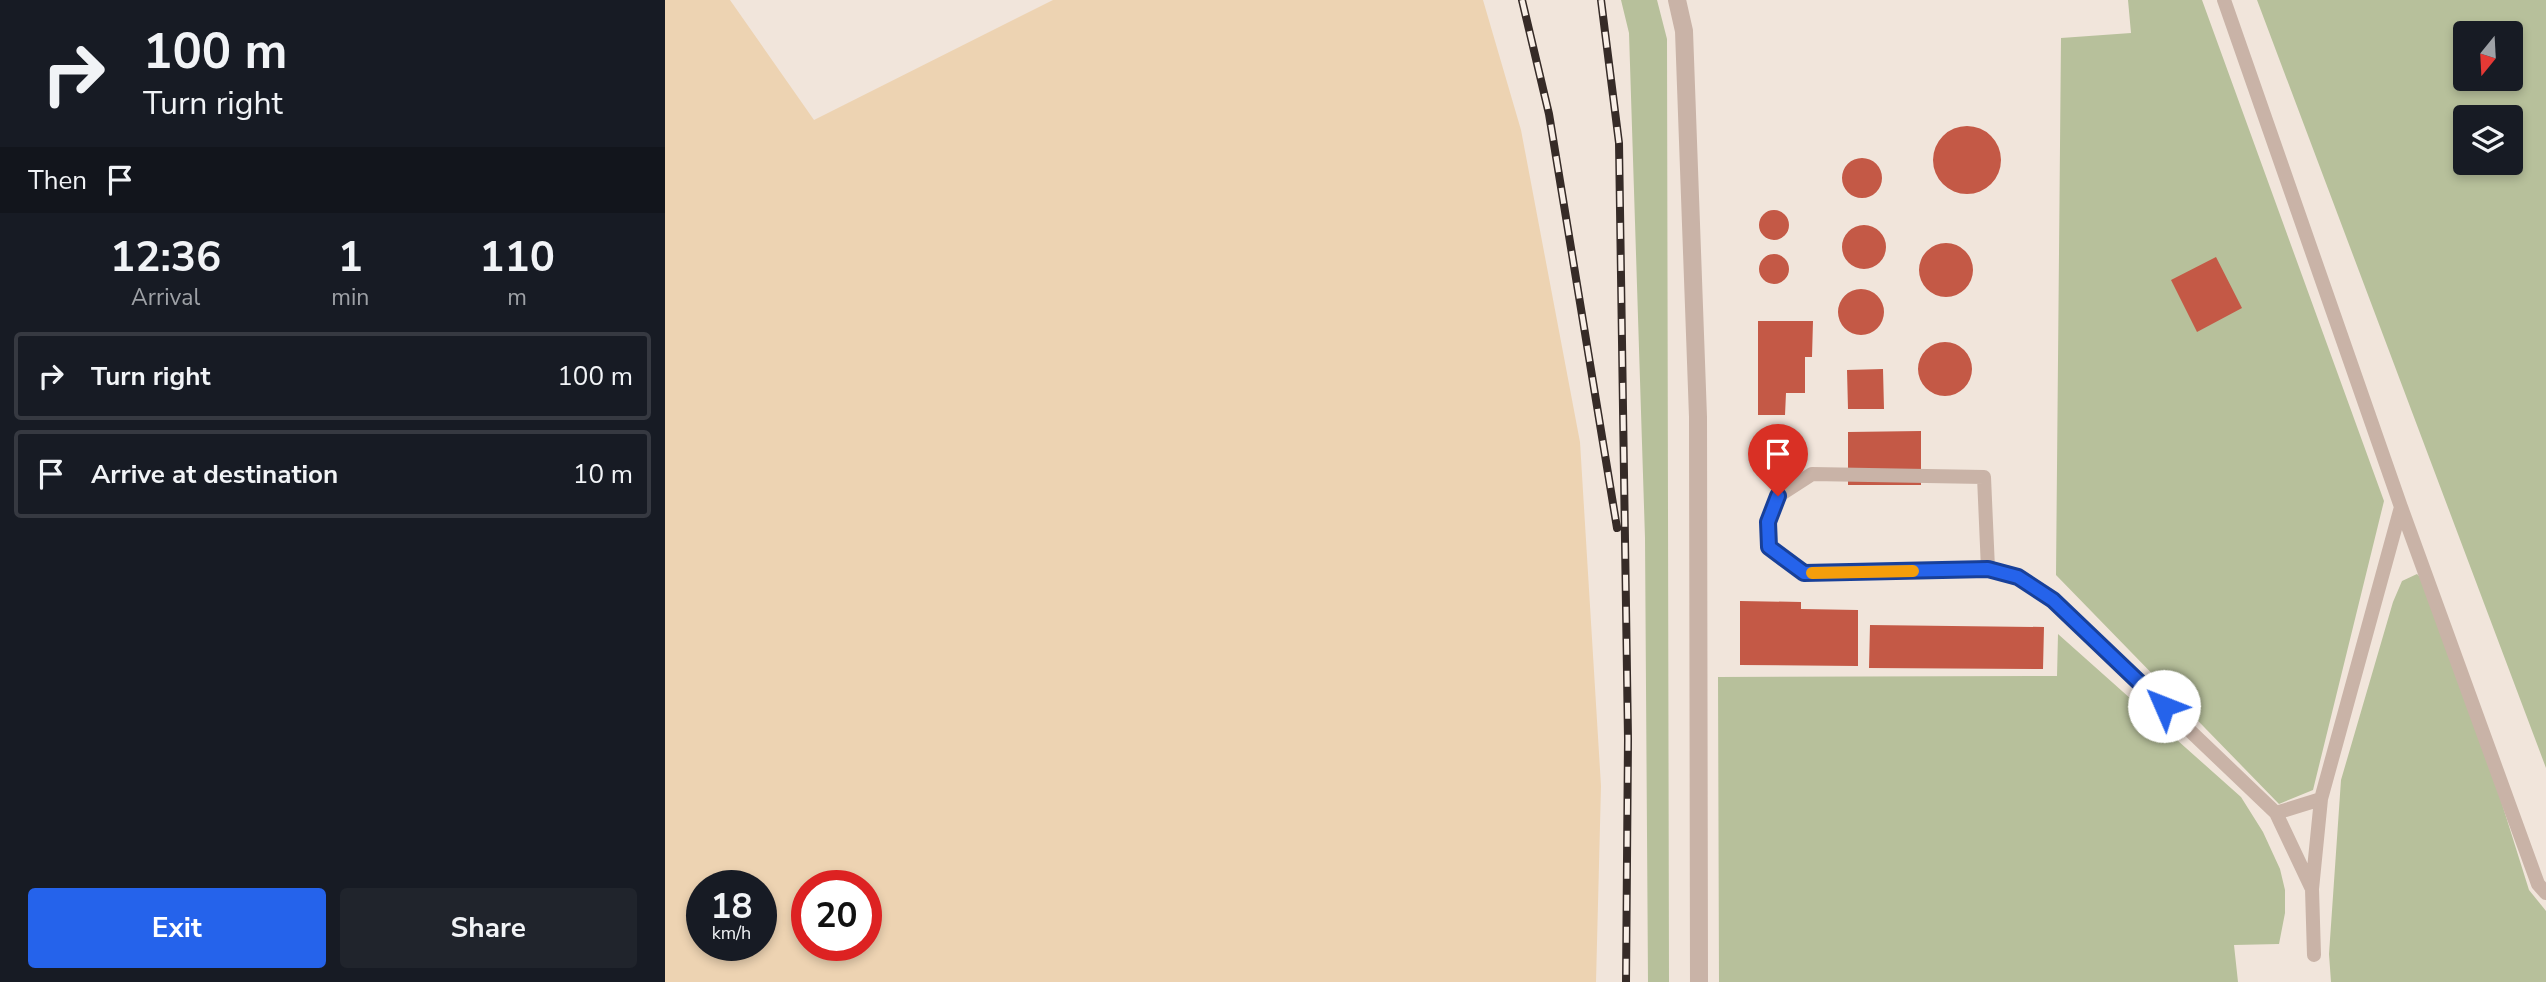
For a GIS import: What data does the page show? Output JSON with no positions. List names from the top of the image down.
{
  "north": "bottom",
  "page": {
    "turn": ["100 m", "Turn right"],
    "then": "Then",
    "eta": [
      "12:36",
      "Arrival",
      "1",
      "min",
      "110",
      "m"
    ],
    "list": [
      {
        "name": "Turn right",
        "value": "100 m"
      },
      {
        "name": "Arrive at destination",
        "value": "10 m"
      }
    ],
    "speed": "18 km/h",
    "limit": "20",
    "buttons": ["Exit", "Share"]
  }
}
